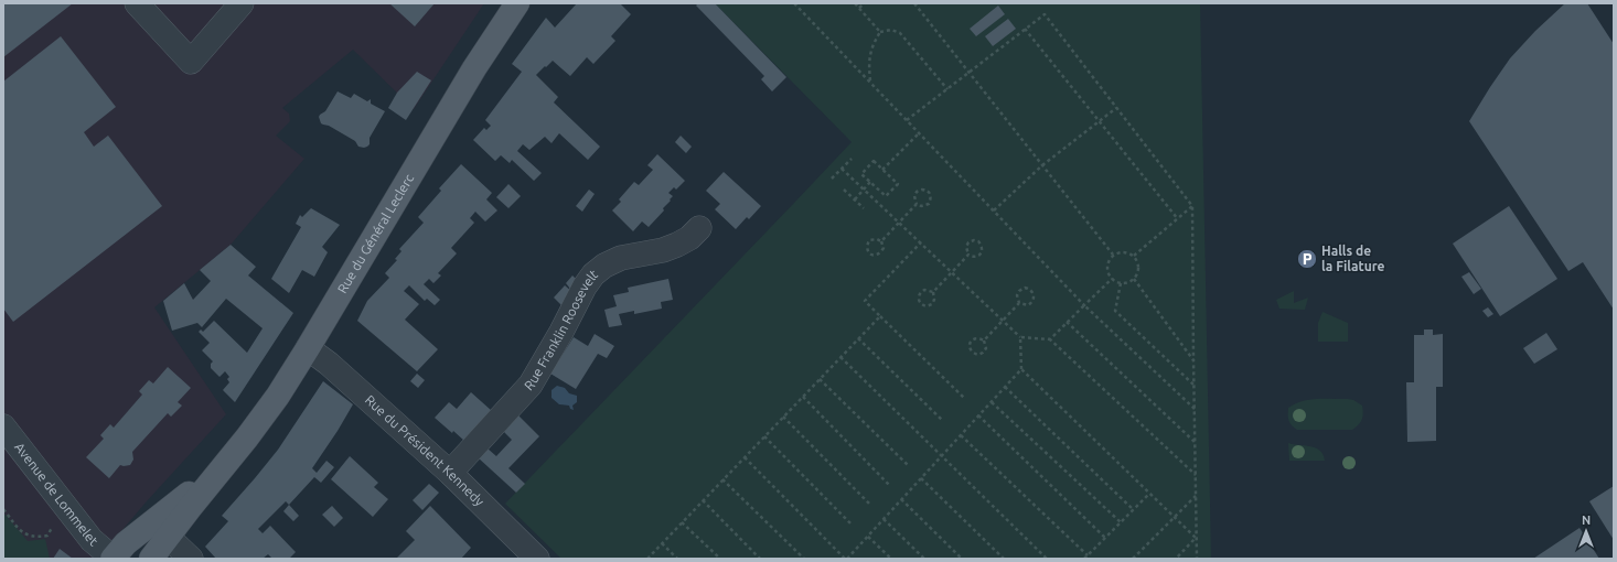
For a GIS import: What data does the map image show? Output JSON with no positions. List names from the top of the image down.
{
  "streets": {
    "main road": ["Rue du Général Leclerc"],
    "street": ["Rue Franklin Roosevelt", "Rue du Président Kennedy", "Avenue de Lommelet"]
  },
  "crossings": [
    ["Rue du Général Leclerc", "Rue du Président Kennedy"],
    ["Rue Franklin Roosevelt", "Rue du Président Kennedy"]
  ],
  "places": {
    "parking": ["Halls de la Filature"]
  },
  "north": "top"
}
